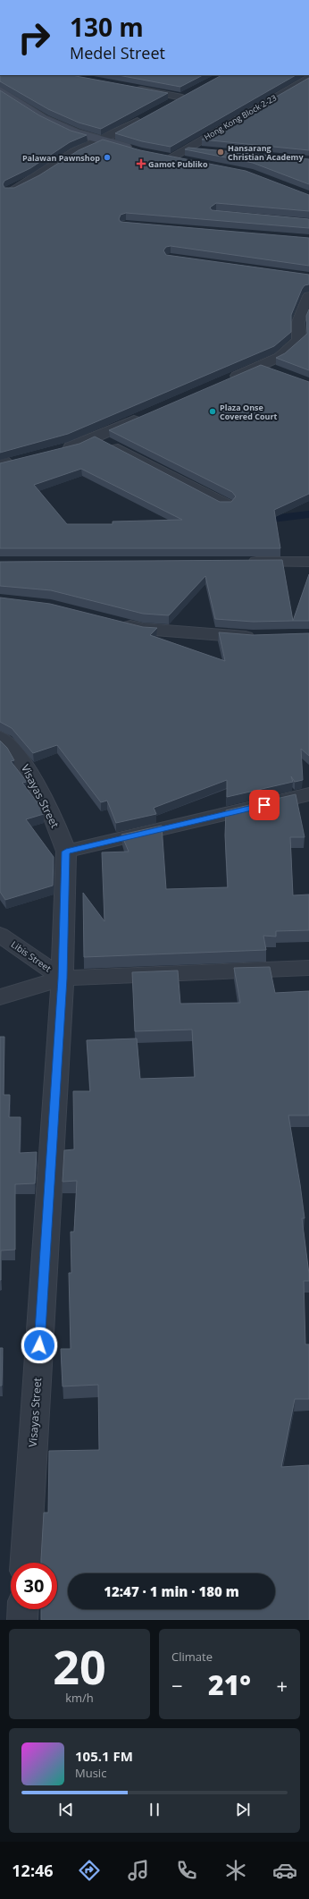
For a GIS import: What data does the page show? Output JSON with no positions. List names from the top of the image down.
{
  "streets": {
    "street": ["Hong Kong Block 2-23", "Visayas Street", "Libis Street"]
  },
  "crossings": [
    ["Visayas Street", "Libis Street"]
  ],
  "places": {
    "other": ["Hansarang Christian Academy", "Palawan Pawnshop", "Plaza Onse Covered Court"],
    "health": ["Gamot Publiko"]
  },
  "page": {
    "turn": ["130 m", "Medel Street"],
    "limit": "30",
    "trip": "12:47 · 1 min · 180 m",
    "tile": [
      ["20", "km/h"],
      "Climate"
    ],
    "heat": ["−", "21°", "+"],
    "song": ["105.1 FM", "Music"],
    "tabs": "12:46"
  }
}
